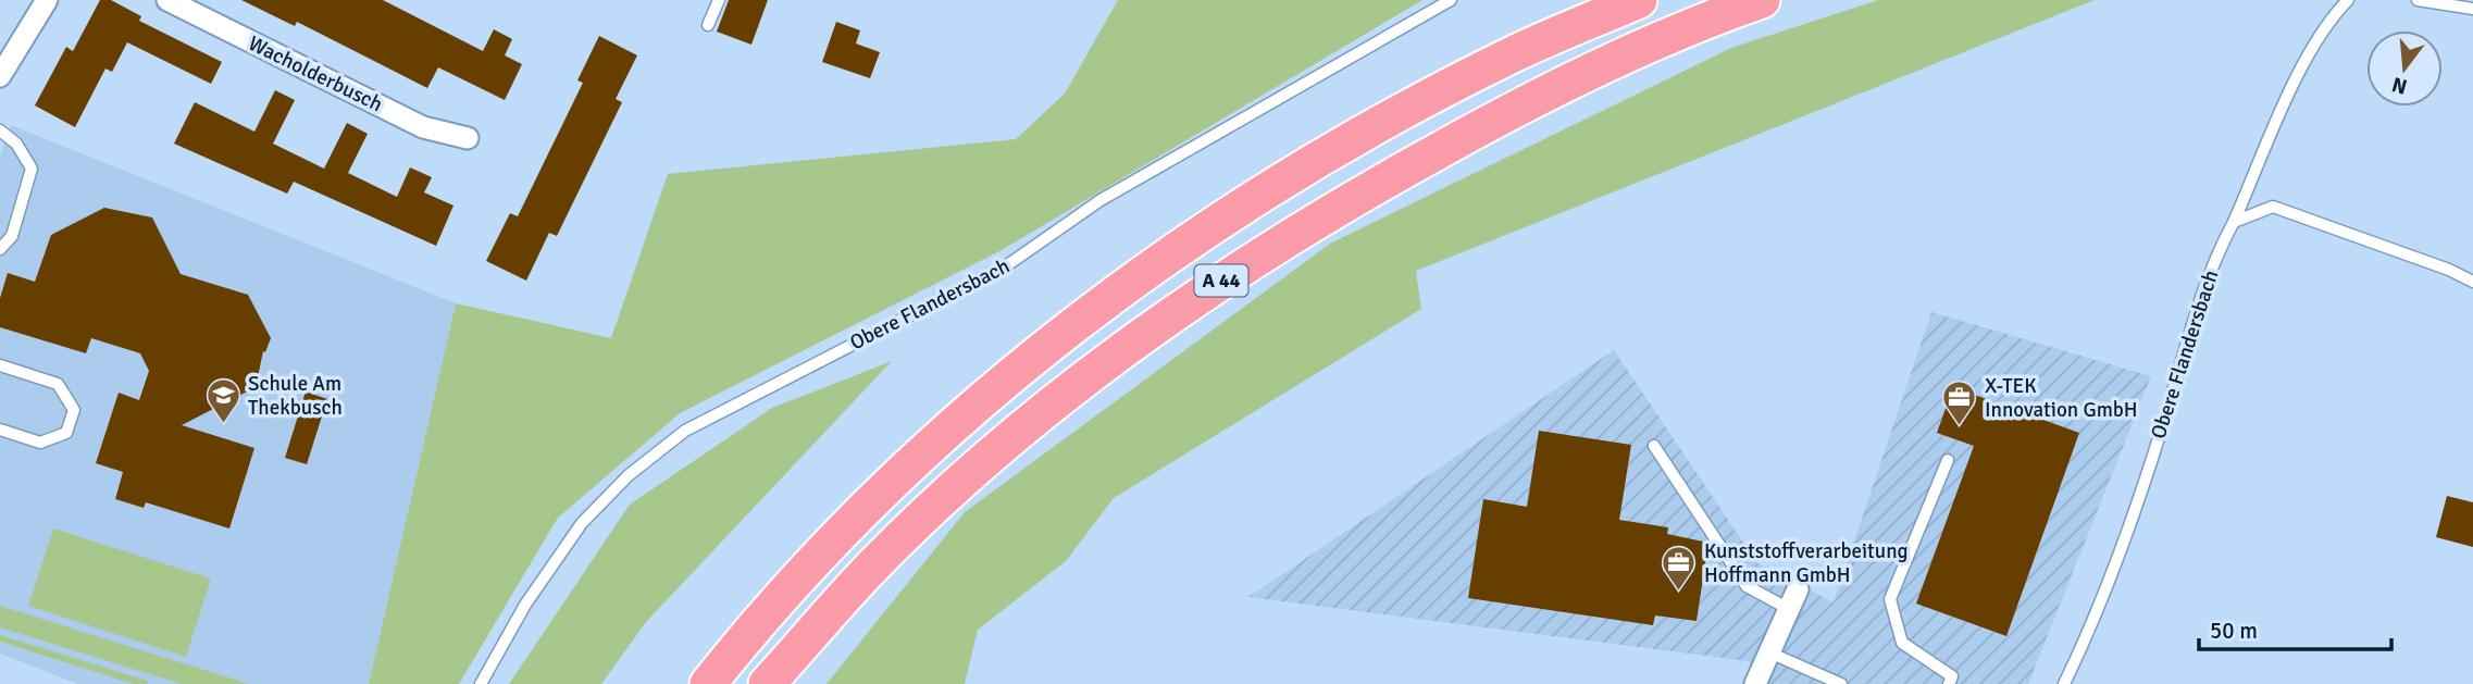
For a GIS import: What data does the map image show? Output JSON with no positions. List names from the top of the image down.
{
  "streets": {
    "highway": ["A 44"],
    "street": ["Wacholderbusch"],
    "lane": ["Obere Flandersbach"]
  },
  "places": {
    "school or university": ["Schule Am Thekbusch"],
    "office": ["X-TEK Innovation GmbH", "Kunststoffverarbeitung Hoffmann GmbH"]
  },
  "scale_bar": "50 m",
  "north": "bottom"
}
